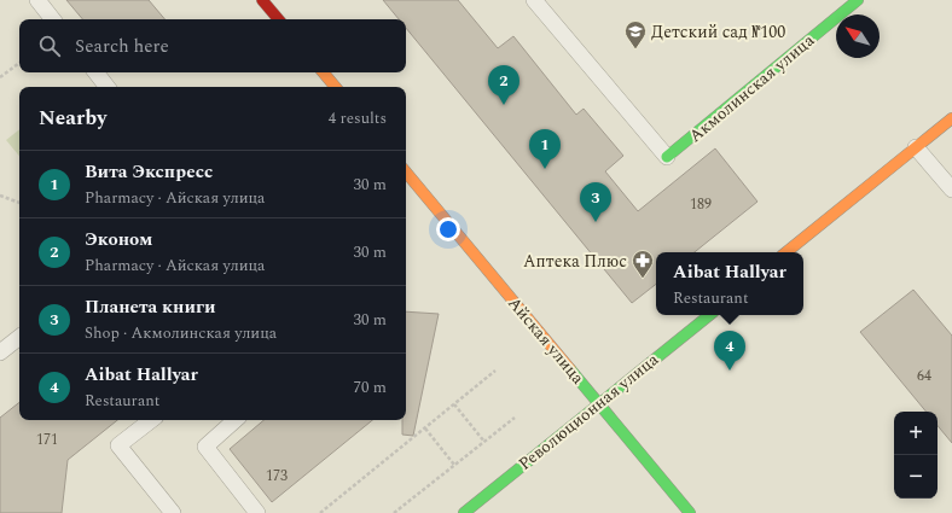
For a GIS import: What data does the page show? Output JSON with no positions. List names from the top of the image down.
{
  "streets": {
    "main road": ["Акмолинская улица", "Айская улица", "Революционная улица"]
  },
  "crossings": [
    ["Айская улица", "Революционная улица"]
  ],
  "places": {
    "school or university": ["Детский сад №100"],
    "pharmacy": ["Аптека Плюс"]
  },
  "house_numbers": [
    "189",
    "64",
    "171",
    "173"
  ],
  "north": "top left",
  "page": {
    "search": "Search here",
    "pins": [
      "2",
      "1",
      "3",
      "4"
    ],
    "heading": ["Nearby", "4 results"],
    "list": [
      {
        "mark": "1",
        "name": "Вита Экспресс",
        "note": "Pharmacy · Айская улица",
        "value": "30 m"
      },
      {
        "mark": "2",
        "name": "Эконом",
        "note": "Pharmacy · Айская улица",
        "value": "30 m"
      },
      {
        "mark": "3",
        "name": "Планета книги",
        "note": "Shop · Акмолинская улица",
        "value": "30 m"
      },
      {
        "mark": "4",
        "name": "Aibat Hallyar",
        "note": "Restaurant",
        "value": "70 m"
      }
    ],
    "popup": ["Aibat Hallyar", "Restaurant"],
    "map_buttons": ["+", "−"]
  }
}
